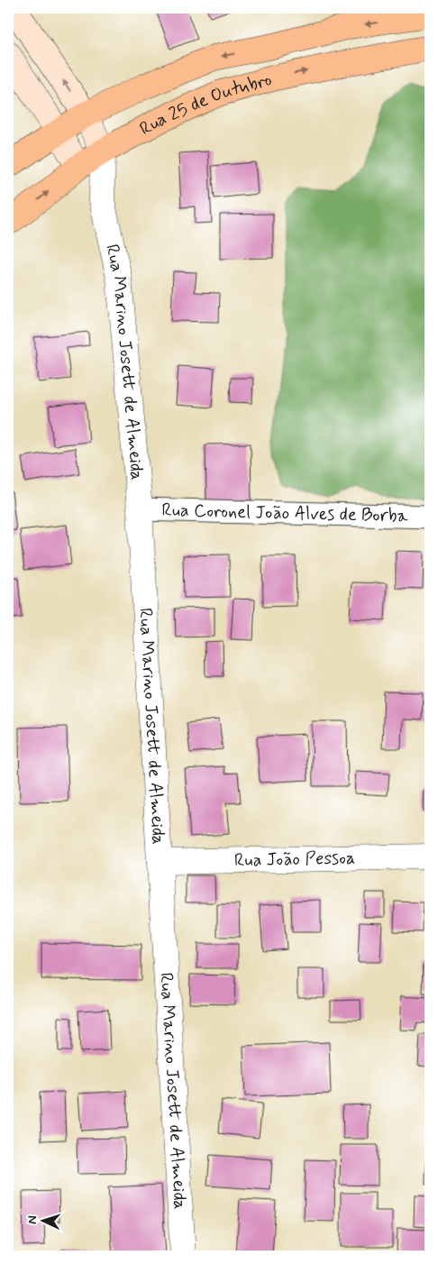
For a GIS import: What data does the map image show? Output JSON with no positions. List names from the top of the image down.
{
  "streets": {
    "main road": ["Rua 25 de Outubro"],
    "street": ["Rua Marino Josett de Almeida", "Rua Coronel João Alves de Borba", "Rua João Pessoa"]
  },
  "crossings": [
    ["Rua 25 de Outubro", "Rua Marino Josett de Almeida"],
    ["Rua Marino Josett de Almeida", "Rua Coronel João Alves de Borba"],
    ["Rua Marino Josett de Almeida", "Rua João Pessoa"]
  ],
  "north": "left"
}
